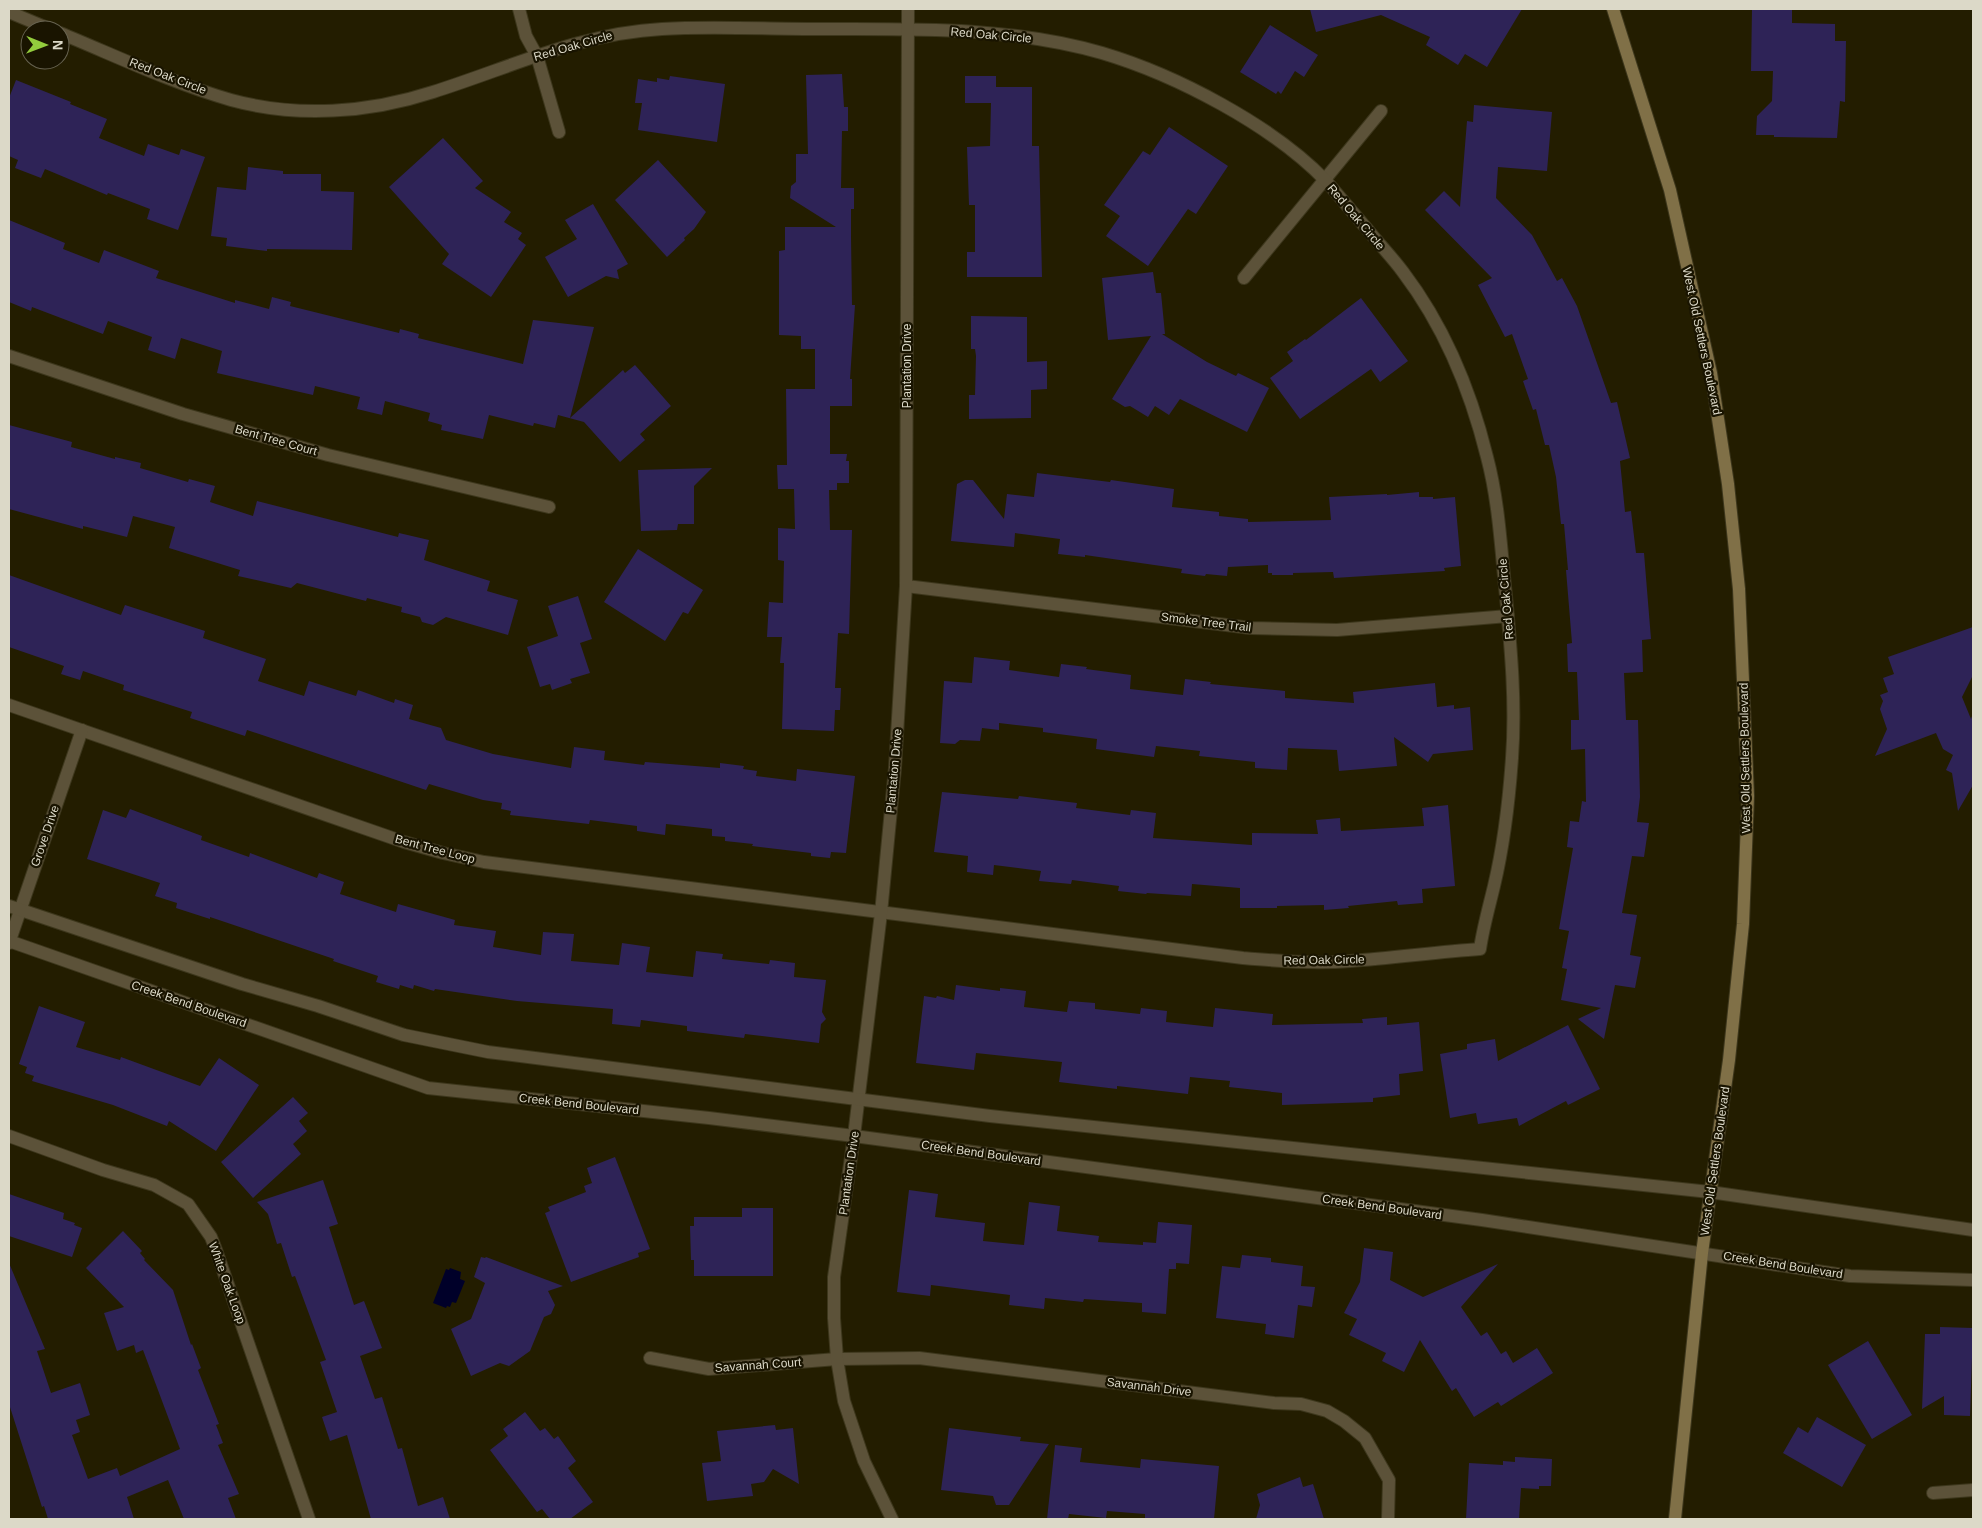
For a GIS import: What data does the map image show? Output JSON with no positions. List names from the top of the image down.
{
  "streets": {
    "main road": ["West Old Settlers Boulevard"],
    "street": [
      "Red Oak Circle",
      "Plantation Drive",
      "Bent Tree Court",
      "Smoke Tree Trail",
      "Grove Drive",
      "Bent Tree Loop",
      "Creek Bend Boulevard",
      "White Oak Loop",
      "Savannah Court",
      "Savannah Drive"
    ]
  },
  "crossings": [
    ["Red Oak Circle", "Plantation Drive"],
    ["Red Oak Circle", "Smoke Tree Trail"],
    ["Red Oak Circle", "Bent Tree Loop"],
    ["West Old Settlers Boulevard", "Creek Bend Boulevard"],
    ["Plantation Drive", "Smoke Tree Trail"],
    ["Plantation Drive", "Bent Tree Loop"],
    ["Plantation Drive", "Creek Bend Boulevard"],
    ["Plantation Drive", "Savannah Court"],
    ["Plantation Drive", "Savannah Drive"],
    ["Grove Drive", "Bent Tree Loop"],
    ["Grove Drive", "Creek Bend Boulevard"],
    ["Savannah Court", "Savannah Drive"]
  ],
  "north": "right"
}
